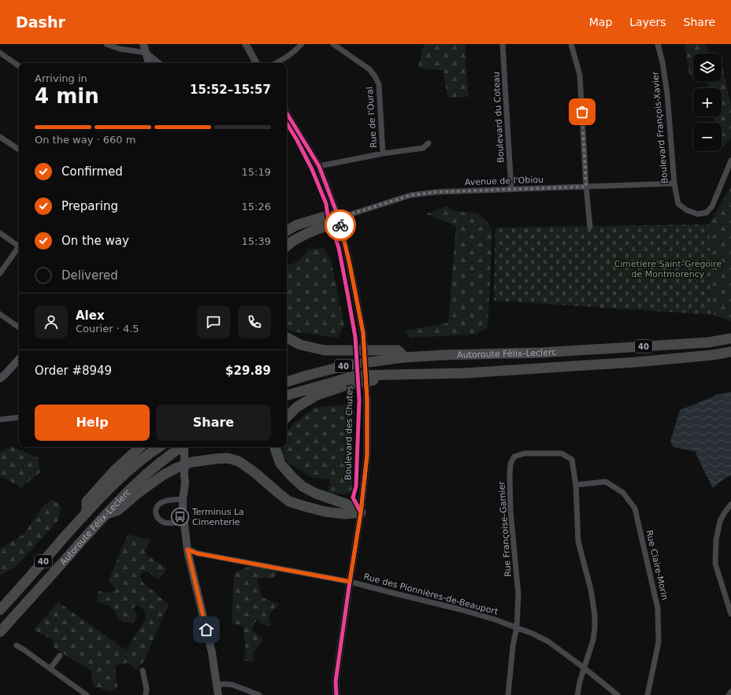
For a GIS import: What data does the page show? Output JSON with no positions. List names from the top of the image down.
{
  "streets": {
    "highway": ["40", "Autoroute Félix-Leclerc"],
    "street": [
      "Rue de l'Oural",
      "Boulevard du Coteau",
      "Boulevard François-Xavier",
      "Avenue de l'Obiou",
      "Boulevard des Chutes",
      "Rue Françoise-Garnier",
      "Rue Claire-Morin",
      "Rue des Pionnières-de-Beauport"
    ]
  },
  "crossings": [
    ["Boulevard du Coteau", "Avenue de l'Obiou"],
    ["Boulevard François-Xavier", "Avenue de l'Obiou"],
    ["Avenue de l'Obiou", "Boulevard des Chutes"],
    ["Boulevard des Chutes", "Rue des Pionnières-de-Beauport"],
    ["Rue Françoise-Garnier", "Rue Claire-Morin"],
    ["Rue Françoise-Garnier", "Rue des Pionnières-de-Beauport"]
  ],
  "parks": ["Cimetière Saint-Grégoire de Montmorency"],
  "places": {
    "bus stop": ["Terminus La Cimenterie"]
  },
  "page": {
    "header": "Dashr",
    "nav": ["Map", "Layers", "Share"],
    "map_buttons": ["+", "−"],
    "heading": ["4 min", "Arriving in", "15:52–15:57"],
    "panel": [
      "Alex",
      "Courier · 4.5",
      "Order #8949",
      "$29.89"
    ],
    "bar": "On the way · 660 m",
    "list": [
      ["Confirmed", "15:19"],
      ["Preparing", "15:26"],
      ["On the way", "15:39"],
      "Delivered"
    ],
    "buttons": ["Help", "Share"]
  }
}
